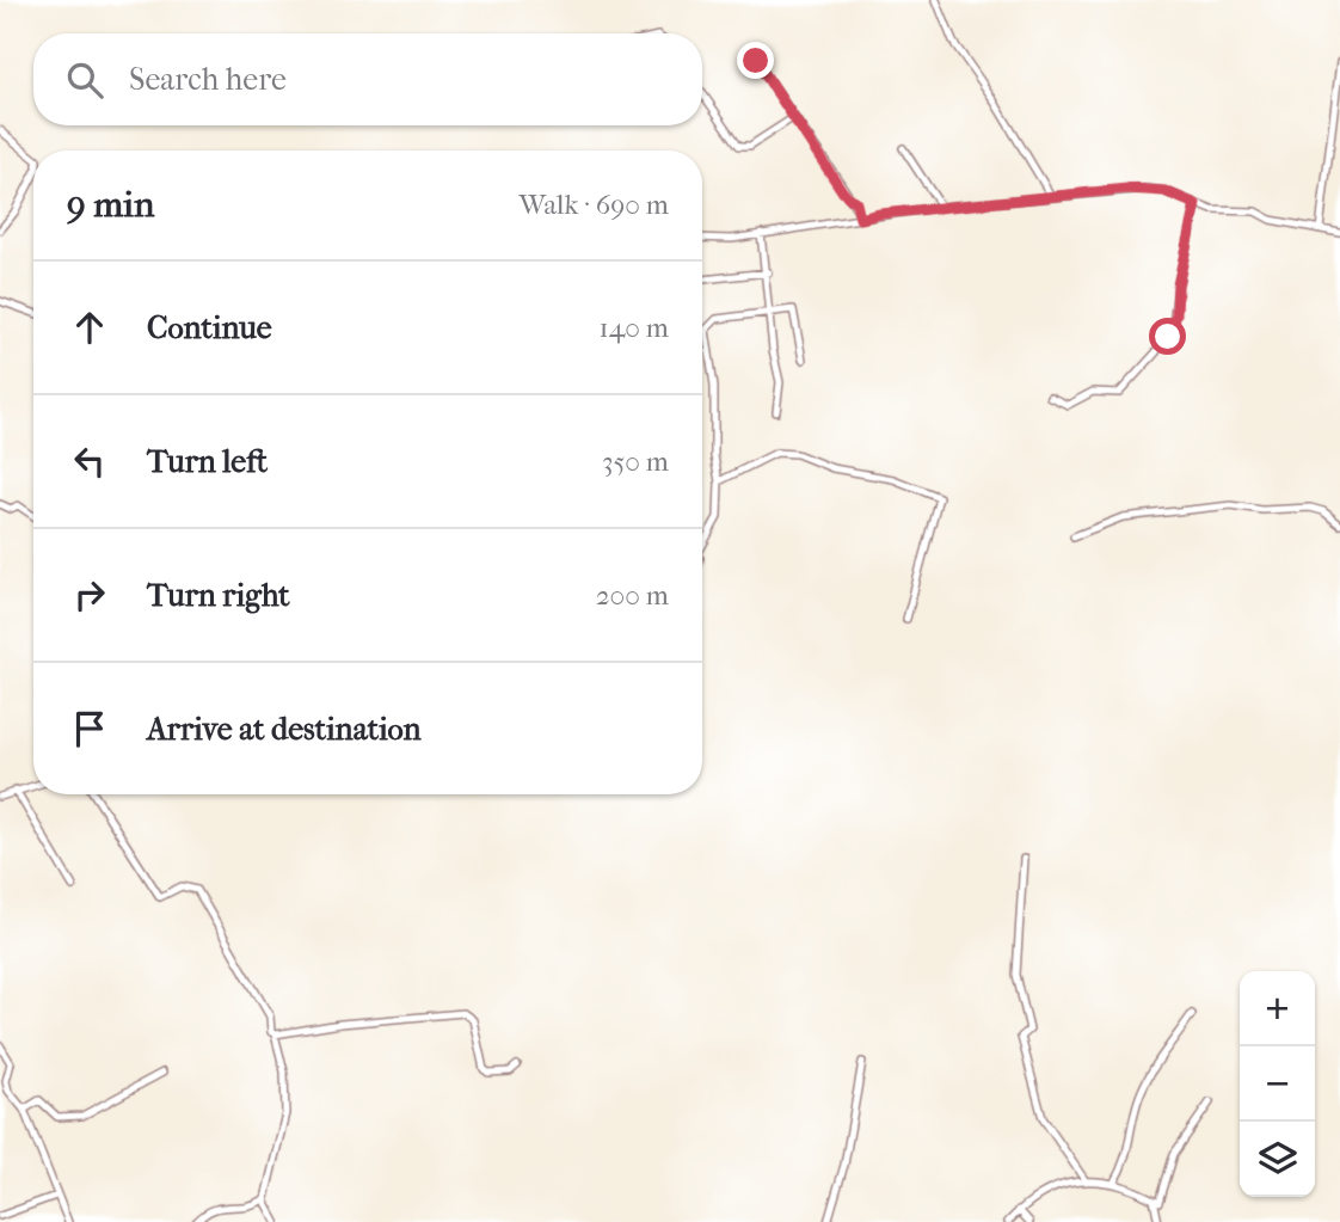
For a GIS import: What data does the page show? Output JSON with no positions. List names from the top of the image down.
{
  "page": {
    "search": "Search here",
    "heading": ["9 min", "Walk · 690 m"],
    "list": [
      ["Continue", "140 m"],
      ["Turn left", "350 m"],
      ["Turn right", "200 m"],
      "Arrive at destination"
    ],
    "map_buttons": ["+", "−"]
  }
}
